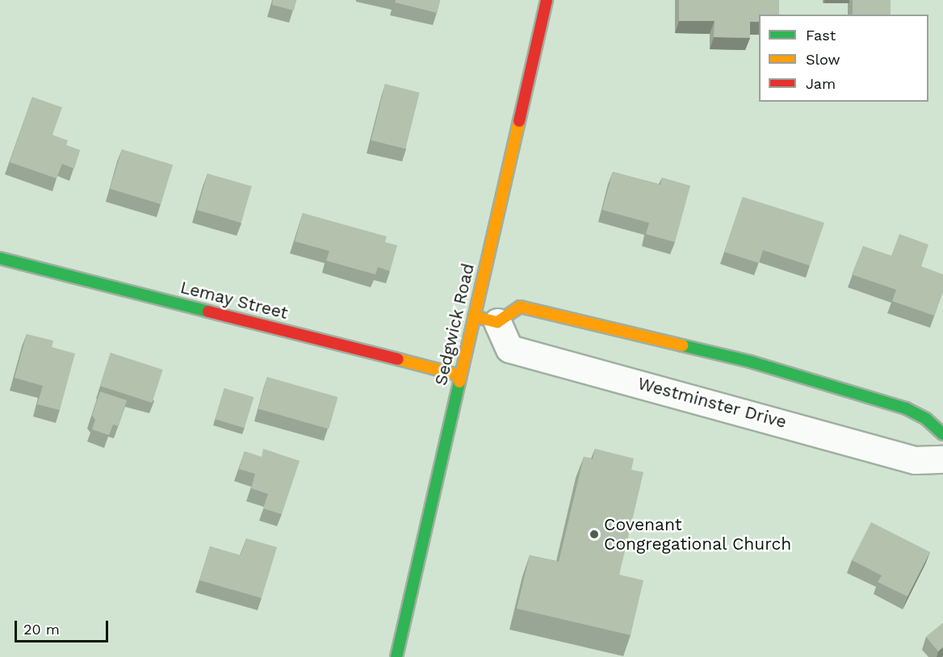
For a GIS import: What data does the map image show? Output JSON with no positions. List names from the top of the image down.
{
  "streets": {
    "street": ["Lemay Street", "Sedgwick Road", "Westminster Drive"]
  },
  "crossings": [
    ["Lemay Street", "Sedgwick Road"],
    ["Sedgwick Road", "Westminster Drive"]
  ],
  "places": ["Covenant Congregational Church"],
  "legend": ["Fast", "Slow", "Jam"],
  "scale_bar": "20 m"
}
